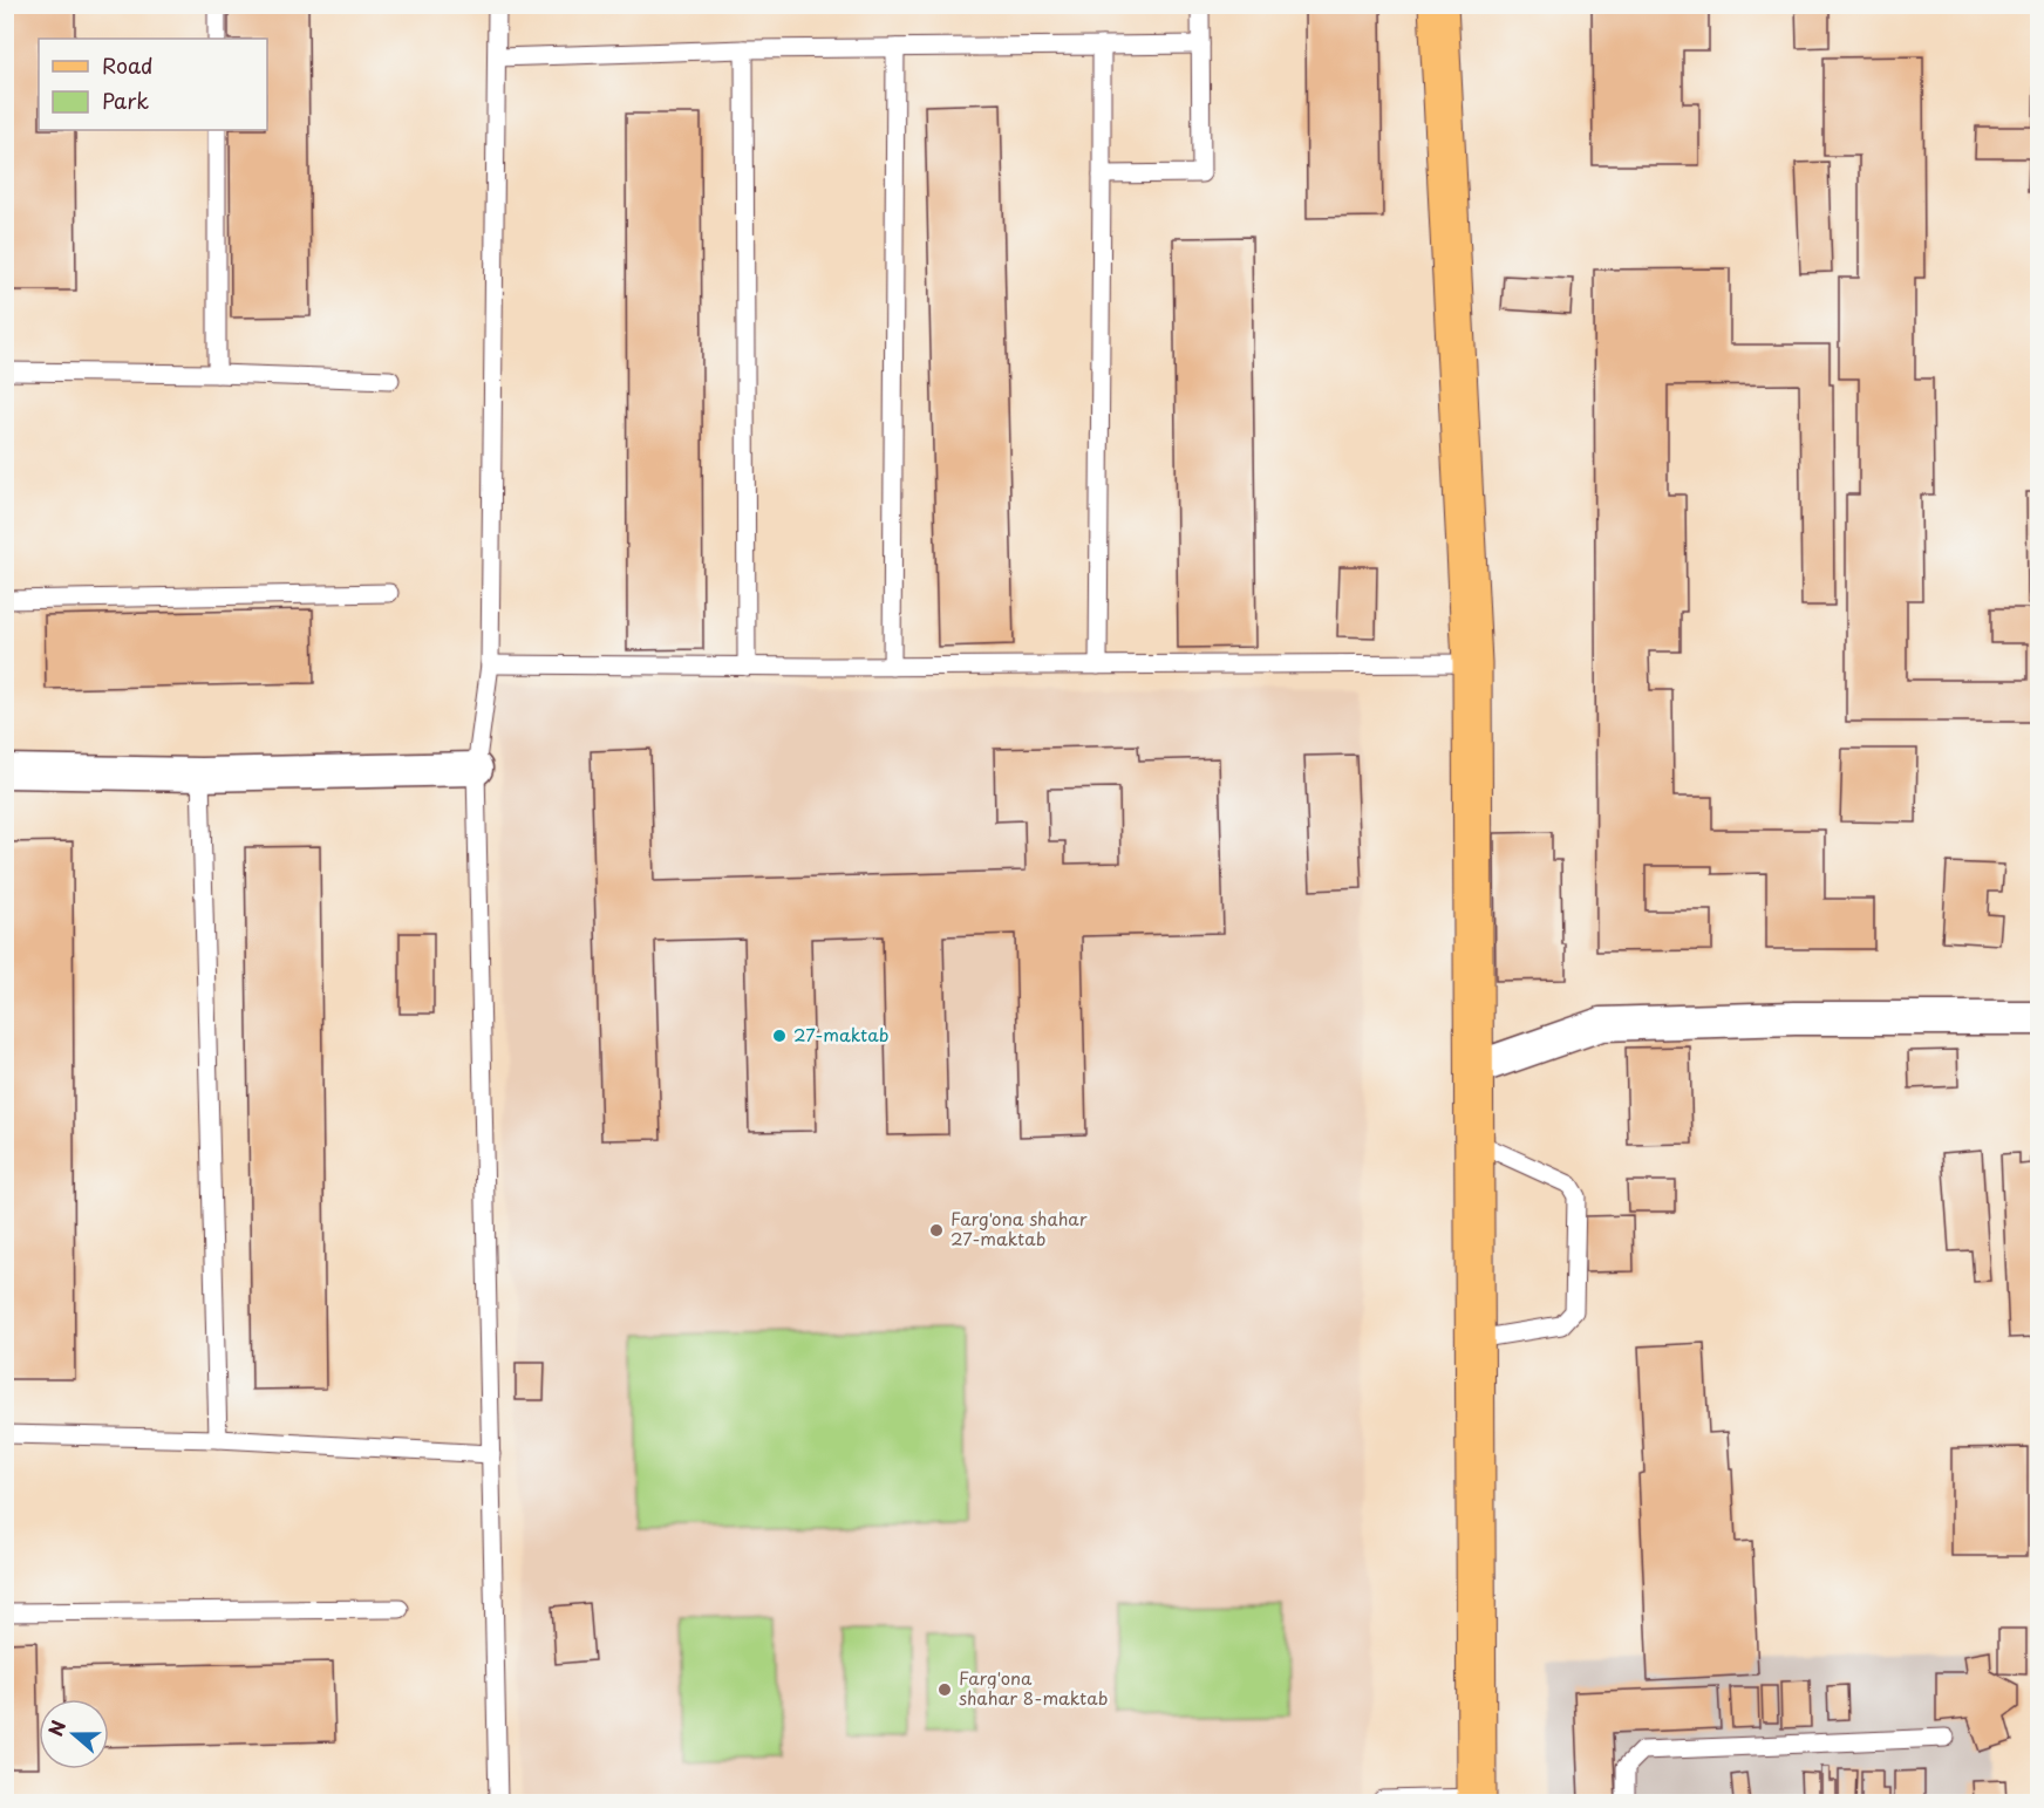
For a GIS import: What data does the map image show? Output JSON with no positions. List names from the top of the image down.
{
  "places": ["27-maktab", "Farg'ona shahar 27-maktab", "Farg'ona shahar 8-maktab"],
  "legend": ["Road", "Park"],
  "north": "left"
}
